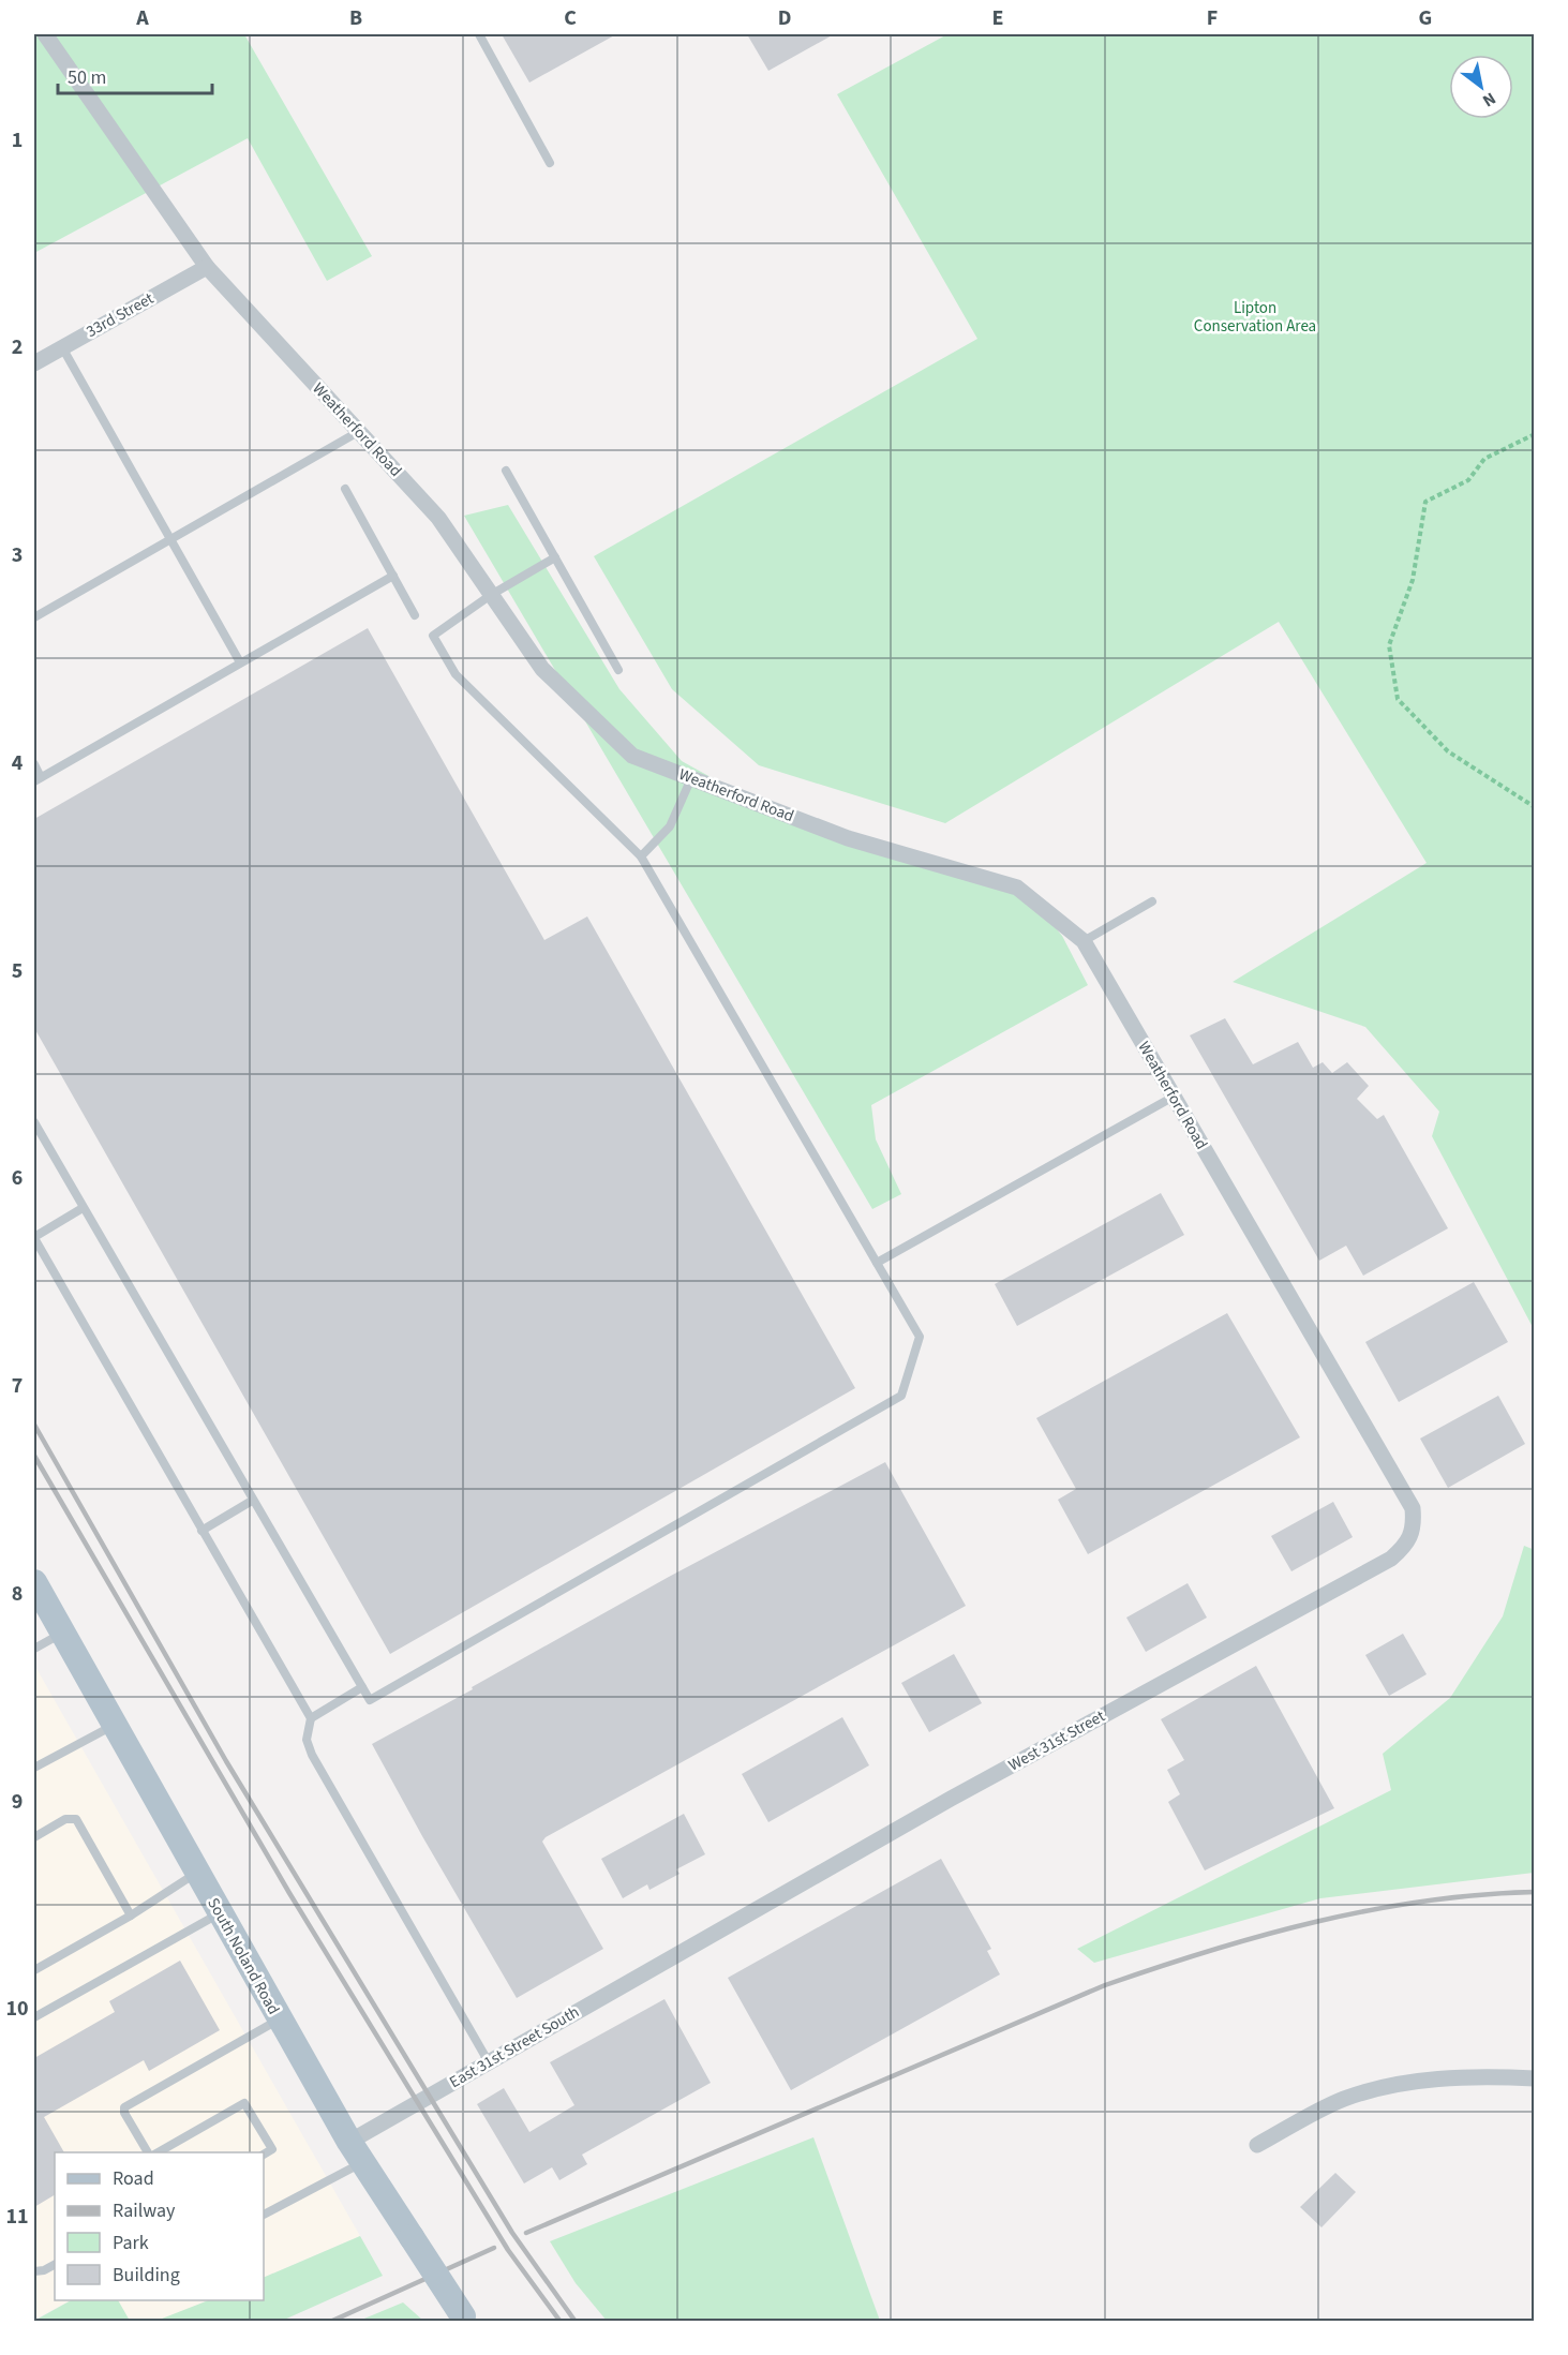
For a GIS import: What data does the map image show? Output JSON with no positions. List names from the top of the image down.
{
  "streets": {
    "main road": ["South Noland Road"],
    "street": [
      "33rd Street",
      "Weatherford Road",
      "West 31st Street",
      "East 31st Street South"
    ]
  },
  "crossings": [
    ["33rd Street", "Weatherford Road"],
    ["Weatherford Road", "West 31st Street"],
    ["West 31st Street", "East 31st Street South"],
    ["South Noland Road", "East 31st Street South"]
  ],
  "parks": ["Lipton Conservation Area"],
  "legend": [
    "Road",
    "Railway",
    "Park",
    "Building"
  ],
  "scale_bar": "50 m",
  "north": "bottom right",
  "grid": {
    "columns": [
      "A",
      "B",
      "C",
      "D",
      "E",
      "F",
      "G"
    ],
    "rows": [
      "1",
      "2",
      "3",
      "4",
      "5",
      "6",
      "7",
      "8",
      "9",
      "10",
      "11"
    ]
  }
}
